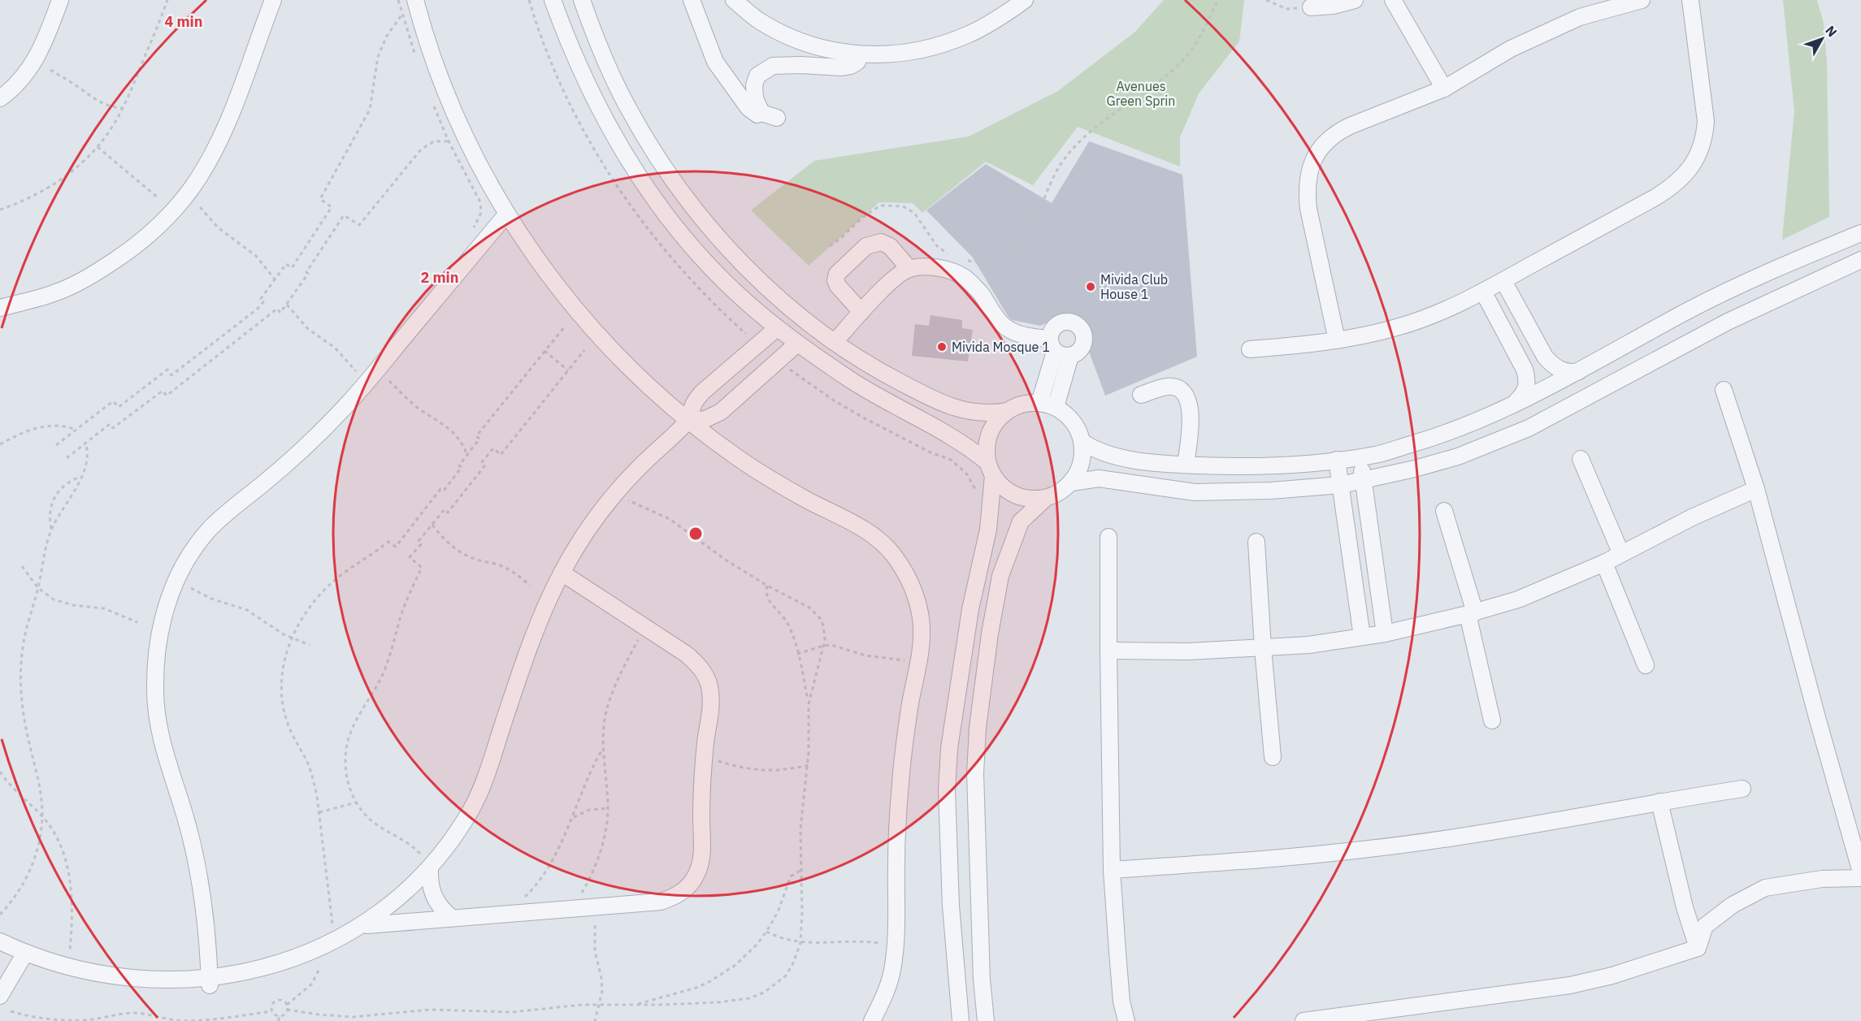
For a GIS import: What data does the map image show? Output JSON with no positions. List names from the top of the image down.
{
  "parks": ["Avenues Green Sprin"],
  "places": ["Mivida Club House 1", "Mivida Mosque 1"],
  "north": "top right",
  "rings": ["4 min", "2 min"]
}
